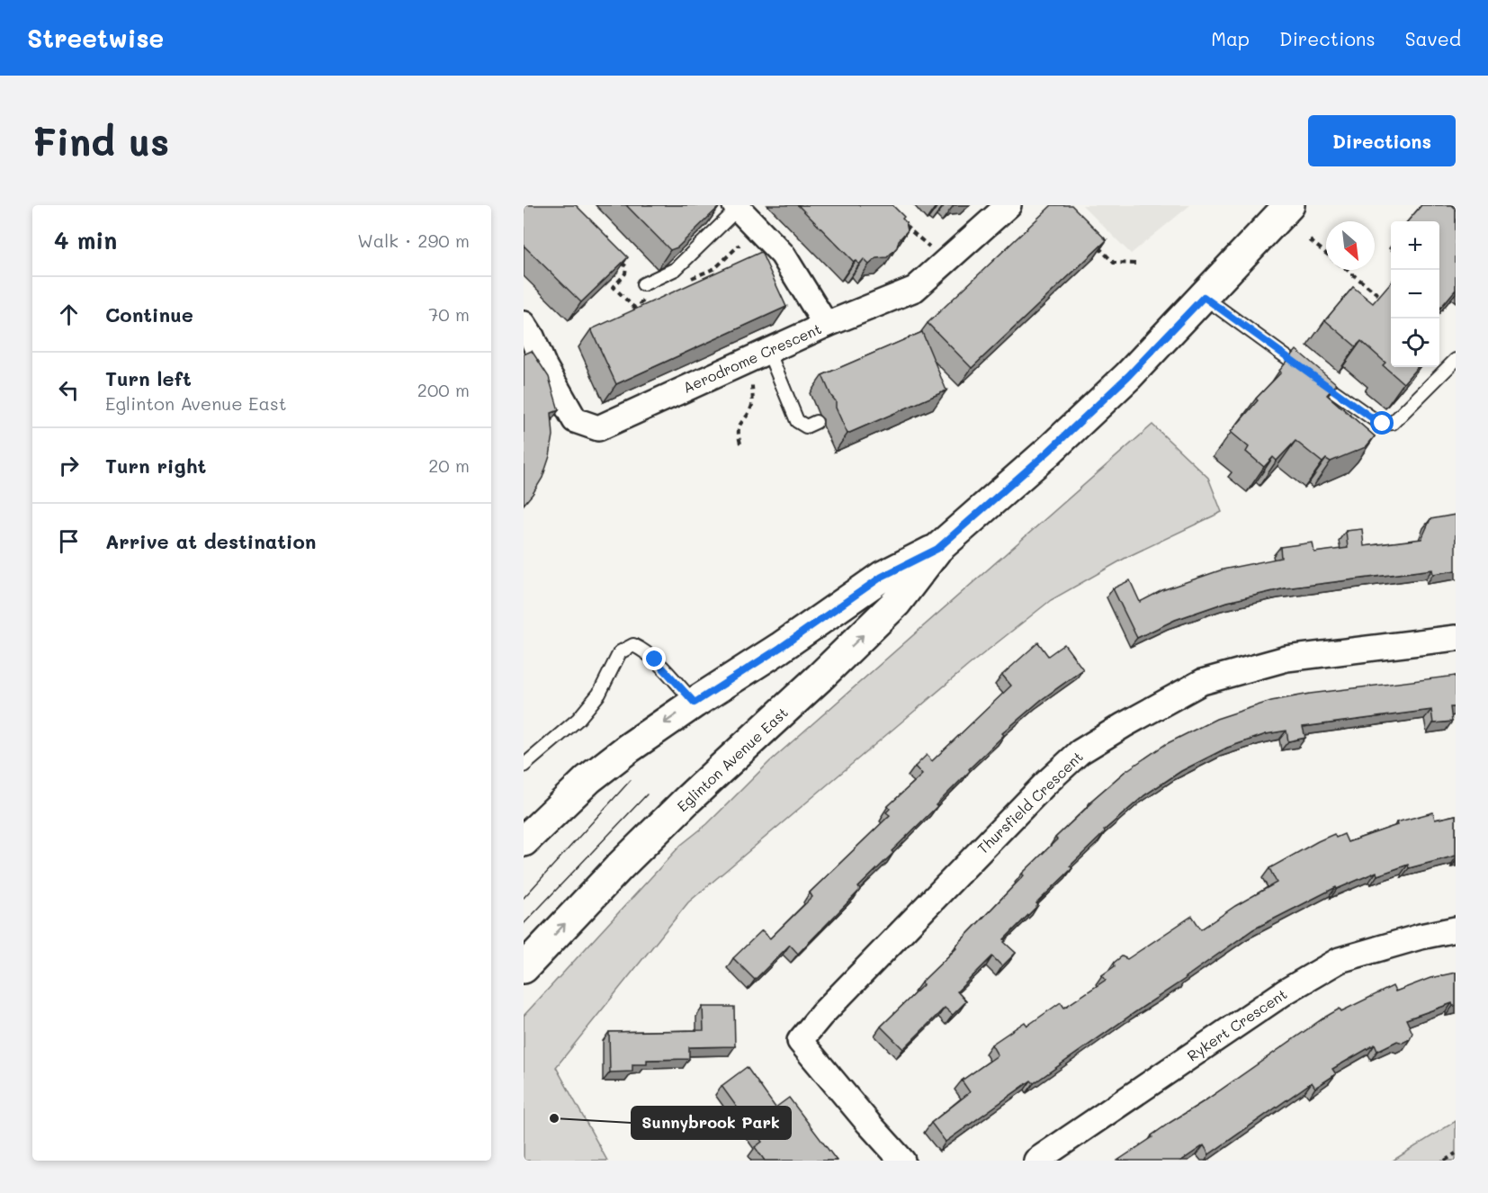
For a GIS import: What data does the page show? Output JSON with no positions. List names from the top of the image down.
{
  "streets": {
    "main road": ["Eglinton Avenue East"],
    "street": ["Aerodrome Crescent", "Thursfield Crescent", "Rykert Crescent"]
  },
  "places": ["Sunnybrook Park"],
  "north": "bottom right",
  "page": {
    "header": "Streetwise",
    "nav": ["Map", "Directions", "Saved"],
    "buttons": "Directions",
    "title": "Find us",
    "heading": ["4 min", "Walk · 290 m"],
    "map_buttons": ["+", "−"],
    "list": [
      ["Continue", "70 m"],
      ["Turn left", "Eglinton Avenue East", "200 m"],
      ["Turn right", "20 m"],
      "Arrive at destination"
    ]
  }
}
